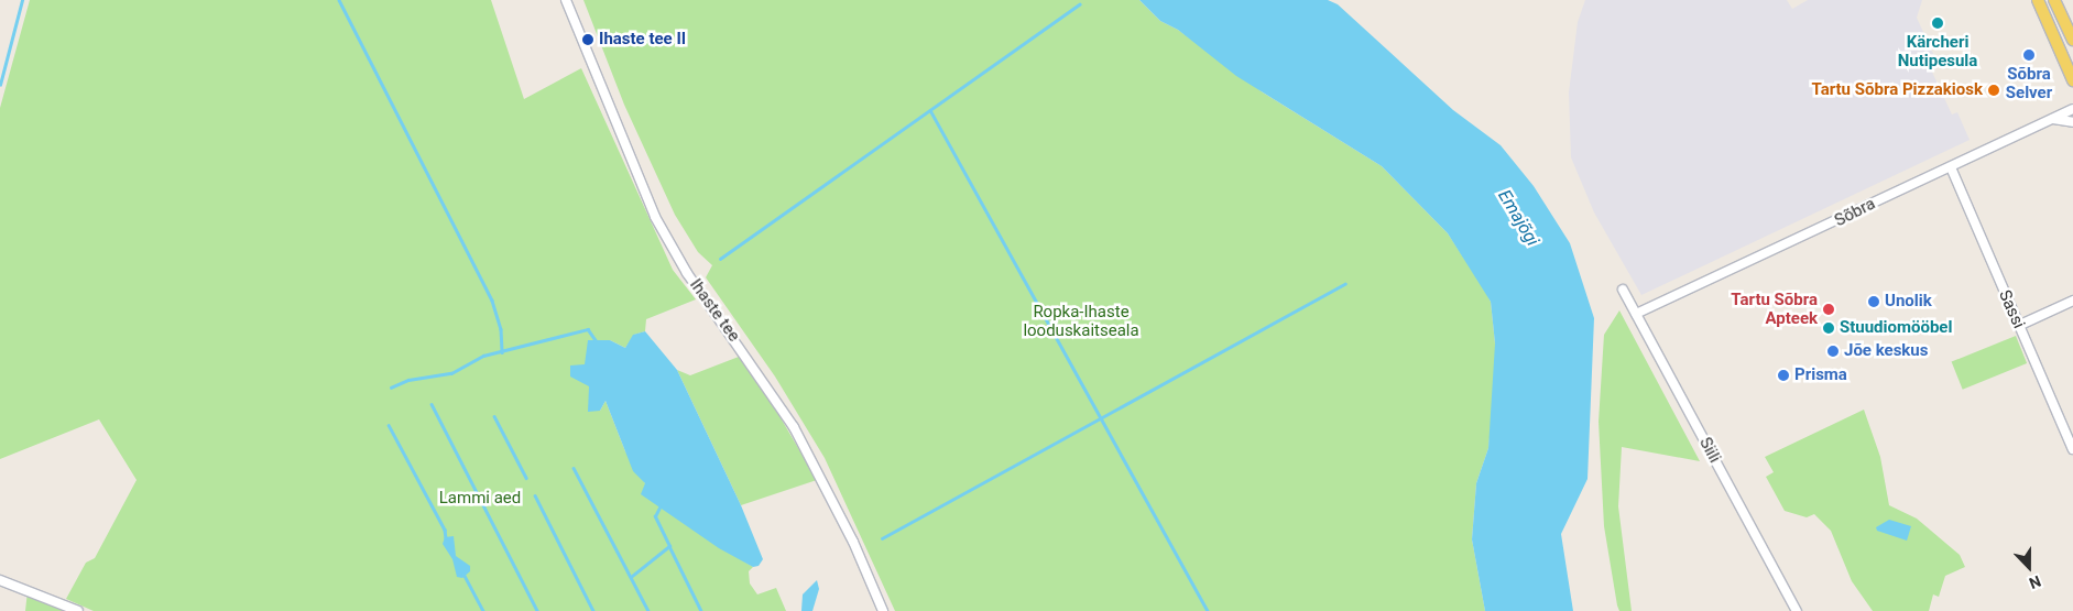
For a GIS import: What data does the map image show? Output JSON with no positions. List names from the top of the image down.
{
  "streets": {
    "street": [
      "Sõbra",
      "Sassi",
      "Ihaste tee",
      "Siili"
    ]
  },
  "crossings": [
    ["Sõbra", "Sassi"],
    ["Sõbra", "Siili"]
  ],
  "water": ["Emajõgi"],
  "parks": ["Ropka-Ihaste looduskaitseala", "Lammi aed"],
  "places": [
    "Kärcheri Nutipesula",
    "Ihaste tee II",
    "Sõbra Selver",
    "Tartu Sõbra Pizzakiosk",
    "Unolik",
    "Tartu Sõbra Apteek",
    "Stuudiomööbel",
    "Jõe keskus",
    "Prisma"
  ],
  "north": "bottom"
}
